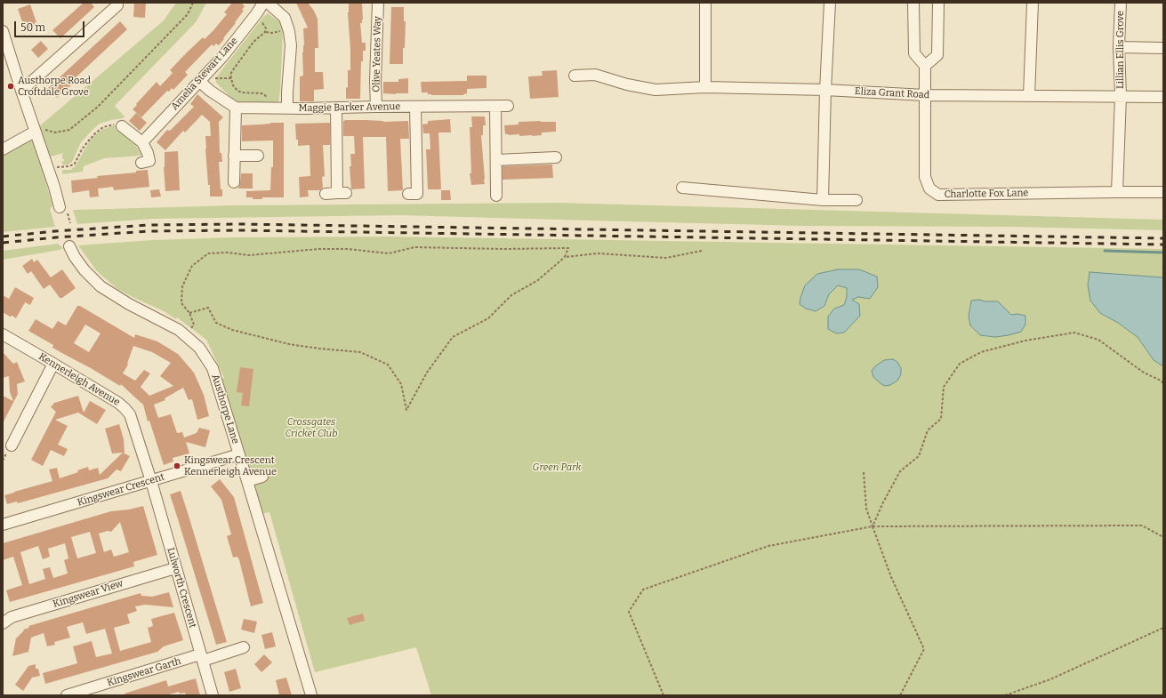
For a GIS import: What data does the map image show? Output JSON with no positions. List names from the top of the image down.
{
  "streets": {
    "street": [
      "Lillian Ellis Grove",
      "Olive Yeates Way",
      "Amelia Stewart Lane",
      "Eliza Grant Road",
      "Maggie Barker Avenue",
      "Charlotte Fox Lane",
      "Kennerleigh Avenue",
      "Austhorpe Lane",
      "Kingswear Crescent",
      "Lulworth Crescent",
      "Kingswear View",
      "Kingswear Garth"
    ]
  },
  "crossings": [
    ["Lillian Ellis Grove", "Eliza Grant Road"],
    ["Olive Yeates Way", "Maggie Barker Avenue"],
    ["Eliza Grant Road", "Charlotte Fox Lane"],
    ["Kennerleigh Avenue", "Kingswear Crescent"],
    ["Kennerleigh Avenue", "Lulworth Crescent"],
    ["Austhorpe Lane", "Kingswear Crescent"],
    ["Kingswear Crescent", "Lulworth Crescent"],
    ["Lulworth Crescent", "Kingswear View"],
    ["Lulworth Crescent", "Kingswear Garth"]
  ],
  "parks": ["Crossgates Cricket Club", "Green Park"],
  "places": ["Austhorpe Road Croftdale Grove", "Kingswear Crescent Kennerleigh Avenue"],
  "scale_bar": "50 m"
}
